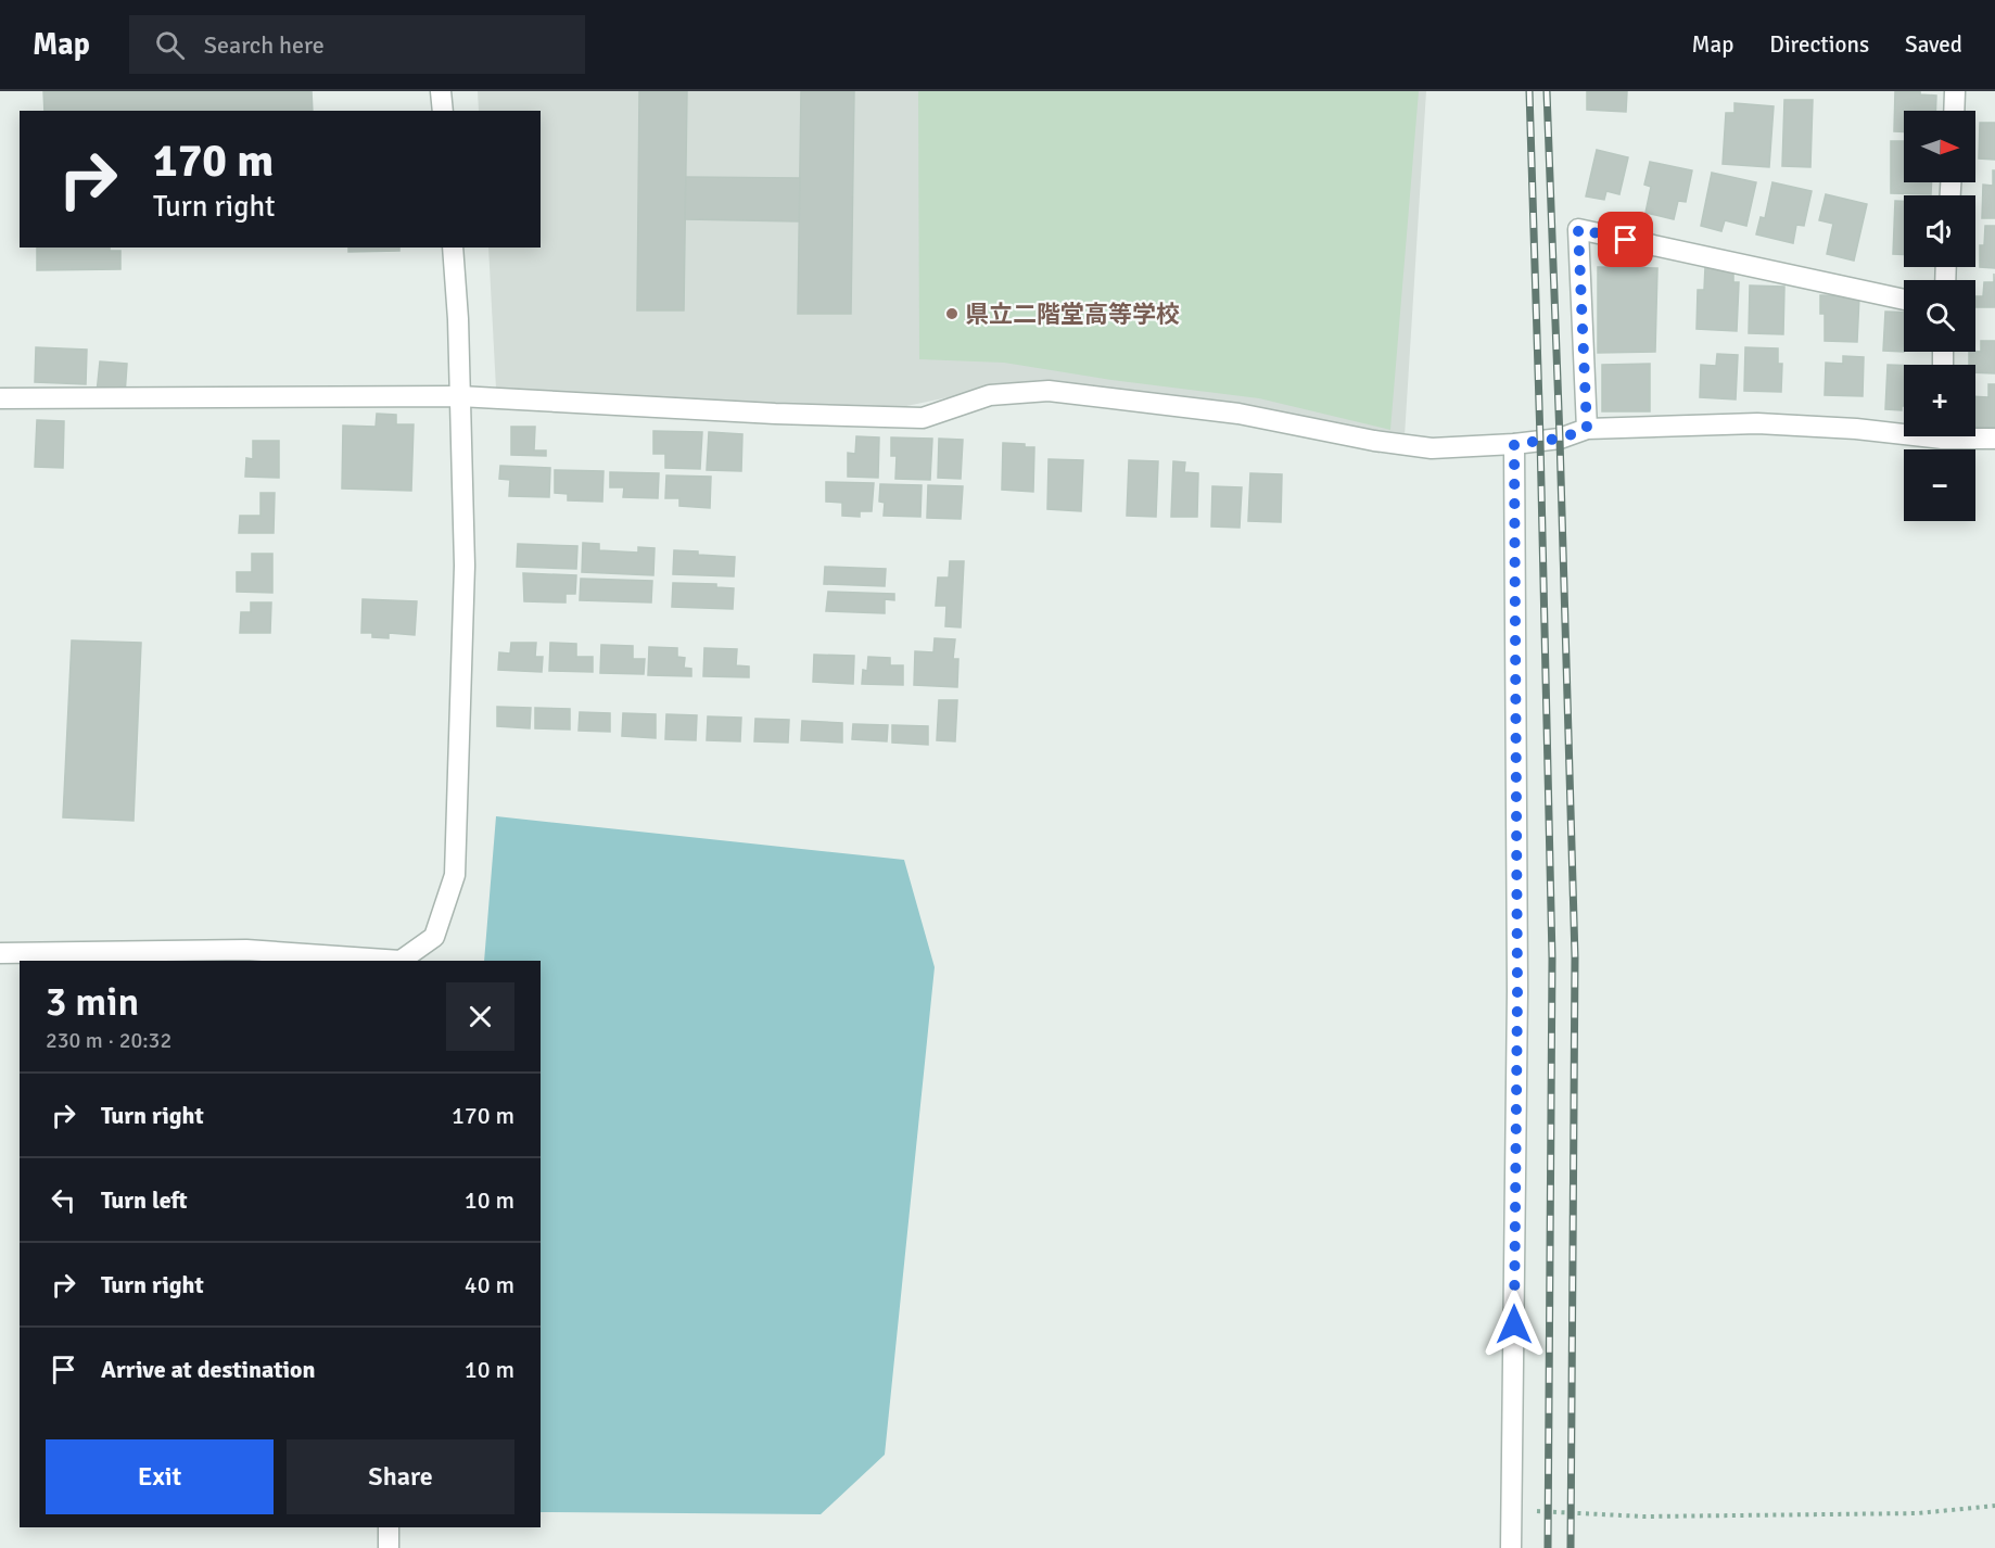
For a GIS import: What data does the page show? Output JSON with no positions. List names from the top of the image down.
{
  "places": ["県立二階堂高等学校"],
  "north": "right",
  "page": {
    "header": "Map",
    "search": "Search here",
    "nav": ["Map", "Directions", "Saved"],
    "map_buttons": ["+", "−"],
    "turn": ["170 m", "Turn right"],
    "heading": ["3 min", "230 m · 20:32"],
    "list": [
      {
        "name": "Turn right",
        "value": "170 m"
      },
      {
        "name": "Turn left",
        "value": "10 m"
      },
      {
        "name": "Turn right",
        "value": "40 m"
      },
      {
        "name": "Arrive at destination",
        "value": "10 m"
      }
    ],
    "buttons": ["Exit", "Share"]
  }
}
